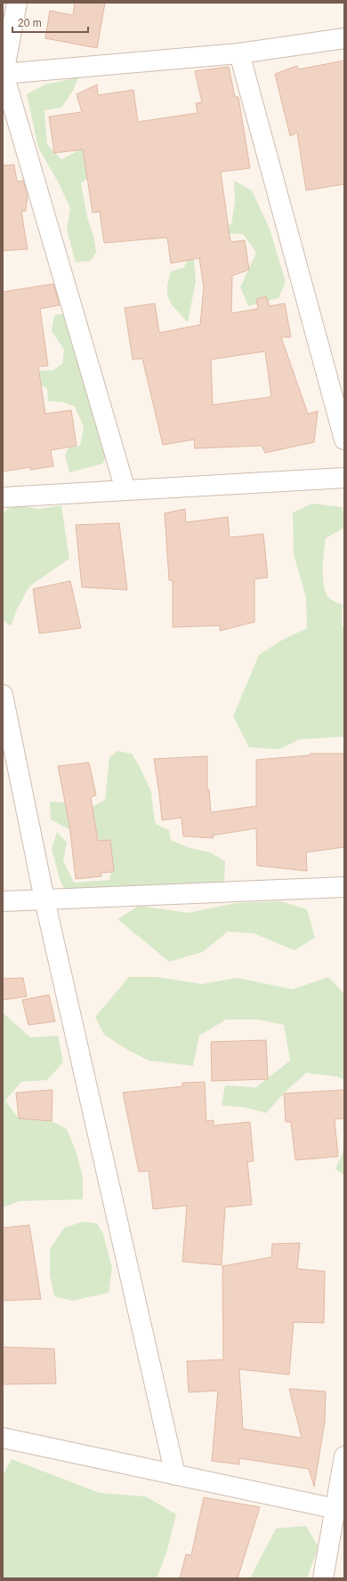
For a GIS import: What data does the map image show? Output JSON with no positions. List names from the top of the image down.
{
  "scale_bar": "20 m"
}
